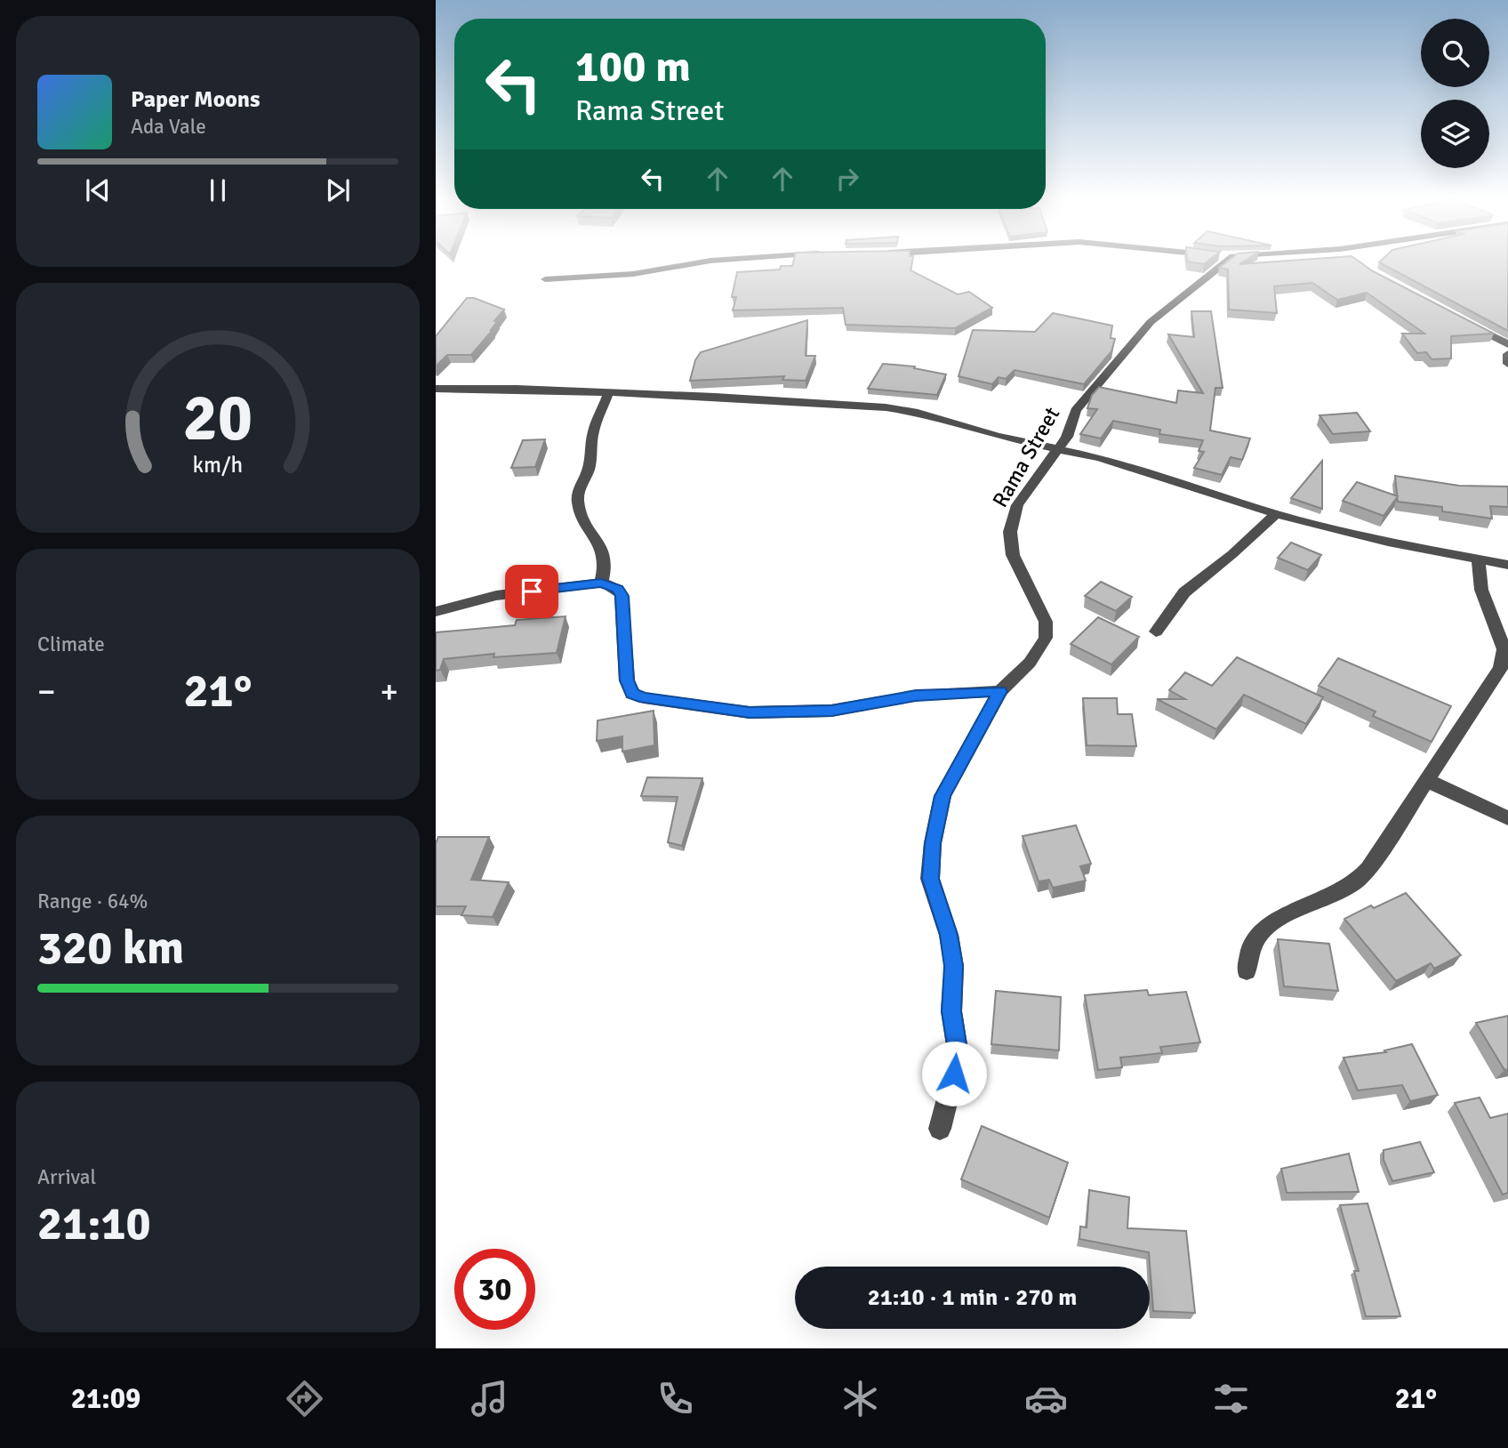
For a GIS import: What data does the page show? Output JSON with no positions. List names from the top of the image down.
{
  "streets": {
    "street": ["Rama Street"]
  },
  "page": {
    "turn": ["100 m", "Rama Street"],
    "song": ["Paper Moons", "Ada Vale"],
    "tile": [
      "Climate",
      ["Range · 64%", "320 km"],
      ["Arrival", "21:10"]
    ],
    "heat": ["−", "21°", "+"],
    "limit": "30",
    "trip": "21:10 · 1 min · 270 m",
    "tabs": ["21:09", "21°"],
    "gauge": ["20", "km/h"]
  }
}
